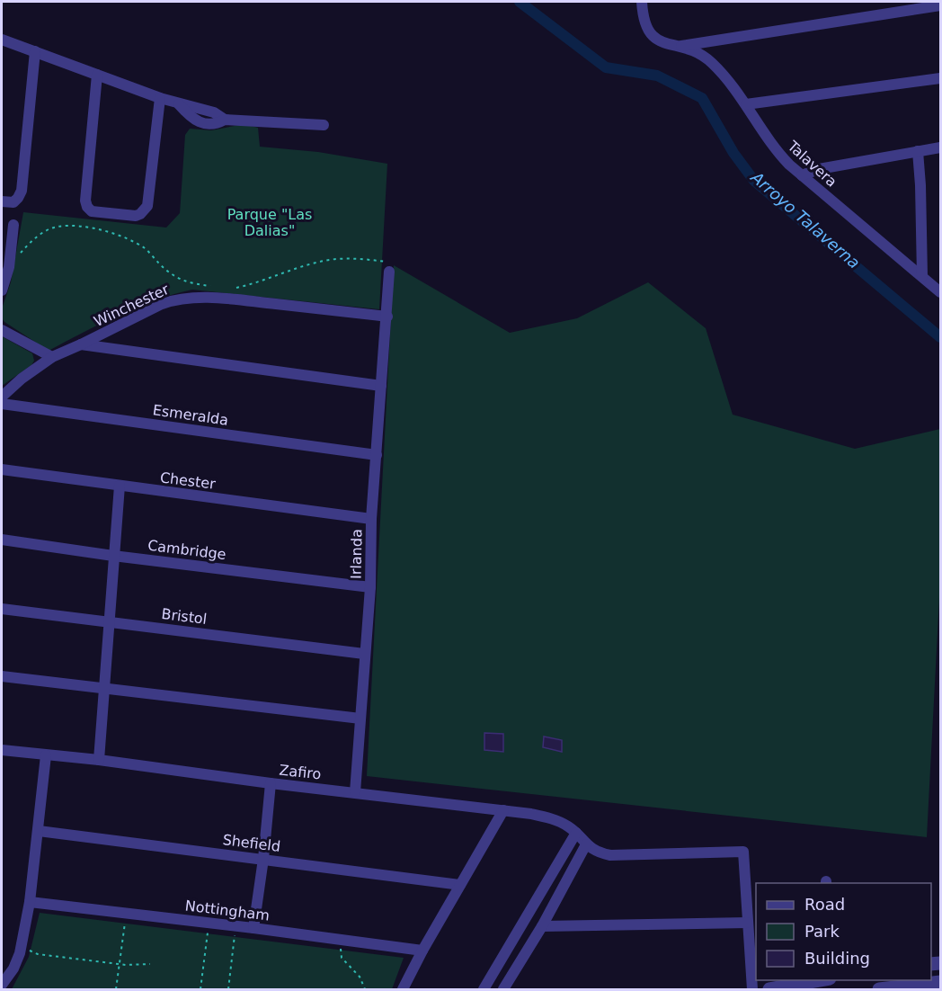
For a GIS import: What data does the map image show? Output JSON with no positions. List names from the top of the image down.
{
  "streets": {
    "street": [
      "Talavera",
      "Winchester",
      "Esmeralda",
      "Chester",
      "Cambridge",
      "Irlanda",
      "Bristol",
      "Zafiro",
      "Shefield",
      "Nottingham"
    ]
  },
  "crossings": [
    ["Winchester", "Irlanda"],
    ["Esmeralda", "Irlanda"],
    ["Chester", "Irlanda"],
    ["Cambridge", "Irlanda"],
    ["Irlanda", "Bristol"],
    ["Irlanda", "Zafiro"]
  ],
  "water": ["Arroyo Talaverna"],
  "parks": ["Parque \"Las Dalias\""],
  "legend": ["Road", "Park", "Building"]
}
